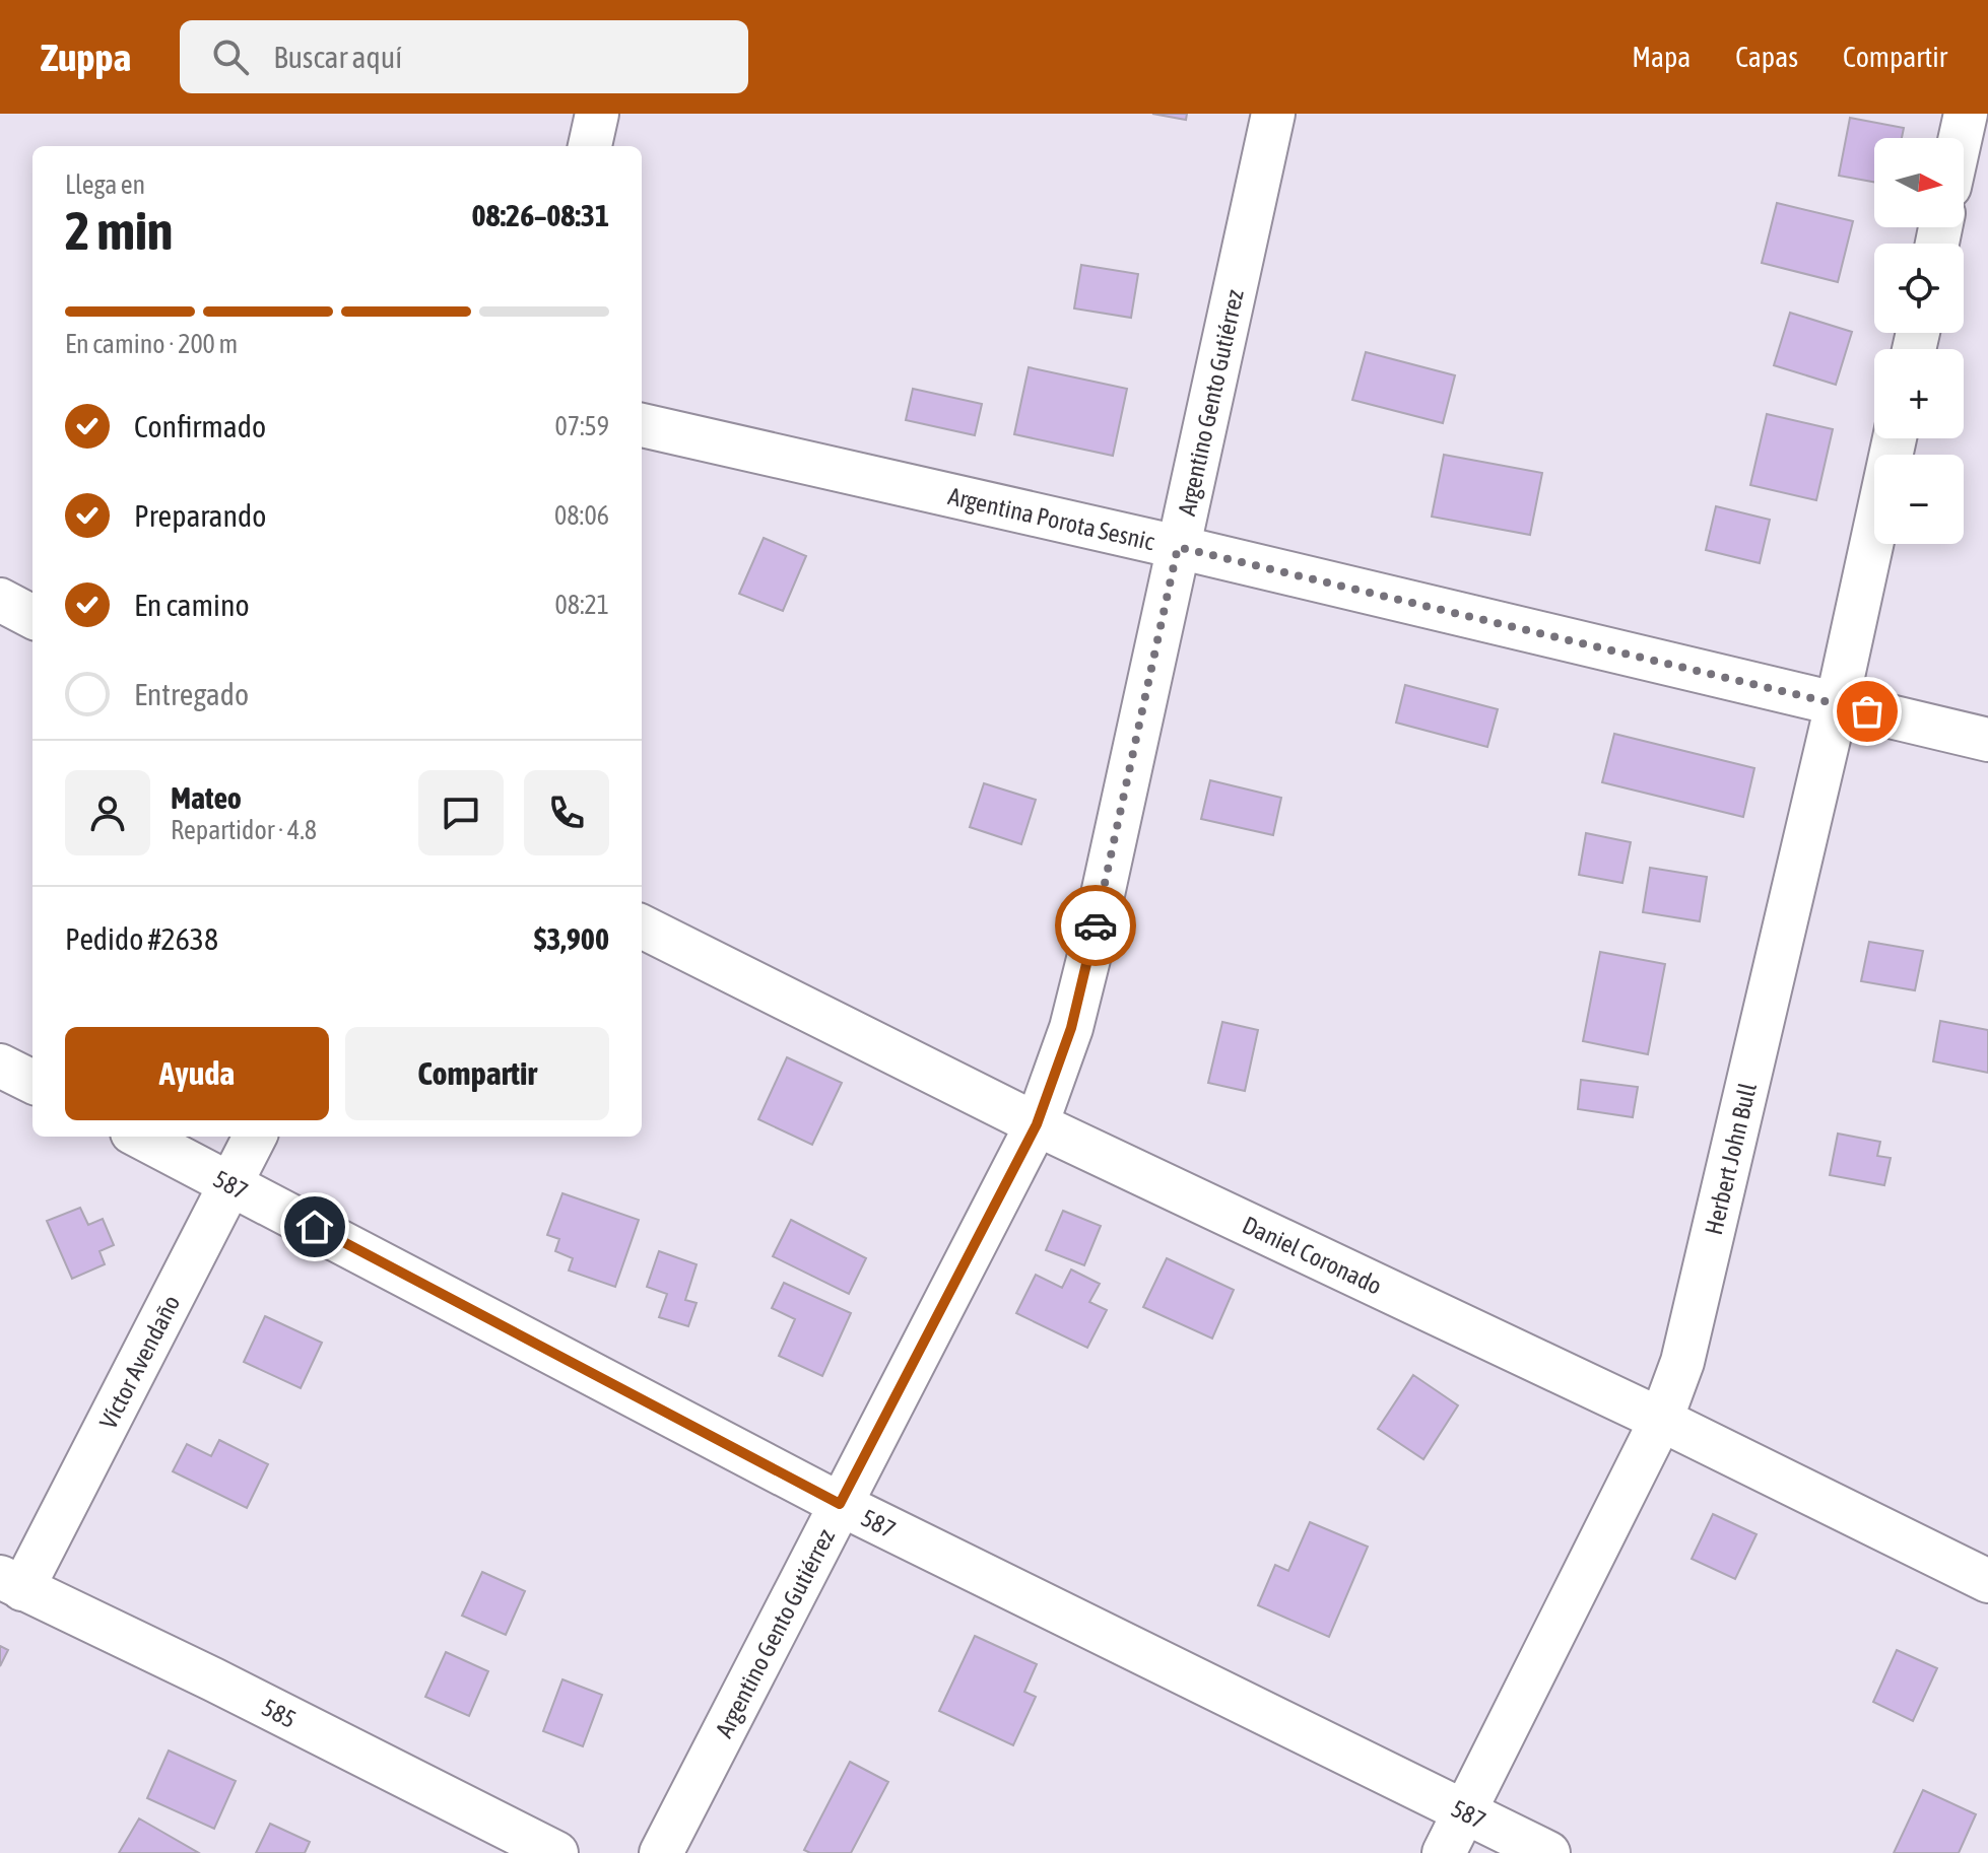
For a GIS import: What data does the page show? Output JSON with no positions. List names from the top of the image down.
{
  "streets": {
    "street": [
      "Argentino Gento Gutiérrez",
      "Argentina Porota Sesnic",
      "Herbert John Bull",
      "587",
      "Daniel Coronado",
      "Víctor Avendaño",
      "585"
    ]
  },
  "crossings": [
    ["Argentino Gento Gutiérrez", "Argentina Porota Sesnic"],
    ["Argentino Gento Gutiérrez", "587"],
    ["Argentino Gento Gutiérrez", "Daniel Coronado"],
    ["Argentina Porota Sesnic", "Herbert John Bull"],
    ["Herbert John Bull", "587"],
    ["Herbert John Bull", "Daniel Coronado"],
    ["587", "Víctor Avendaño"],
    ["Víctor Avendaño", "585"]
  ],
  "north": "right",
  "page": {
    "header": "Zuppa",
    "search": "Buscar aquí",
    "nav": ["Mapa", "Capas", "Compartir"],
    "map_buttons": ["+", "−"],
    "heading": ["2 min", "Llega en", "08:26–08:31"],
    "panel": [
      "Mateo",
      "Repartidor · 4.8",
      "Pedido #2638",
      "$3,900"
    ],
    "bar": "En camino · 200 m",
    "list": [
      ["Confirmado", "07:59"],
      ["Preparando", "08:06"],
      ["En camino", "08:21"],
      "Entregado"
    ],
    "buttons": ["Ayuda", "Compartir"]
  }
}
